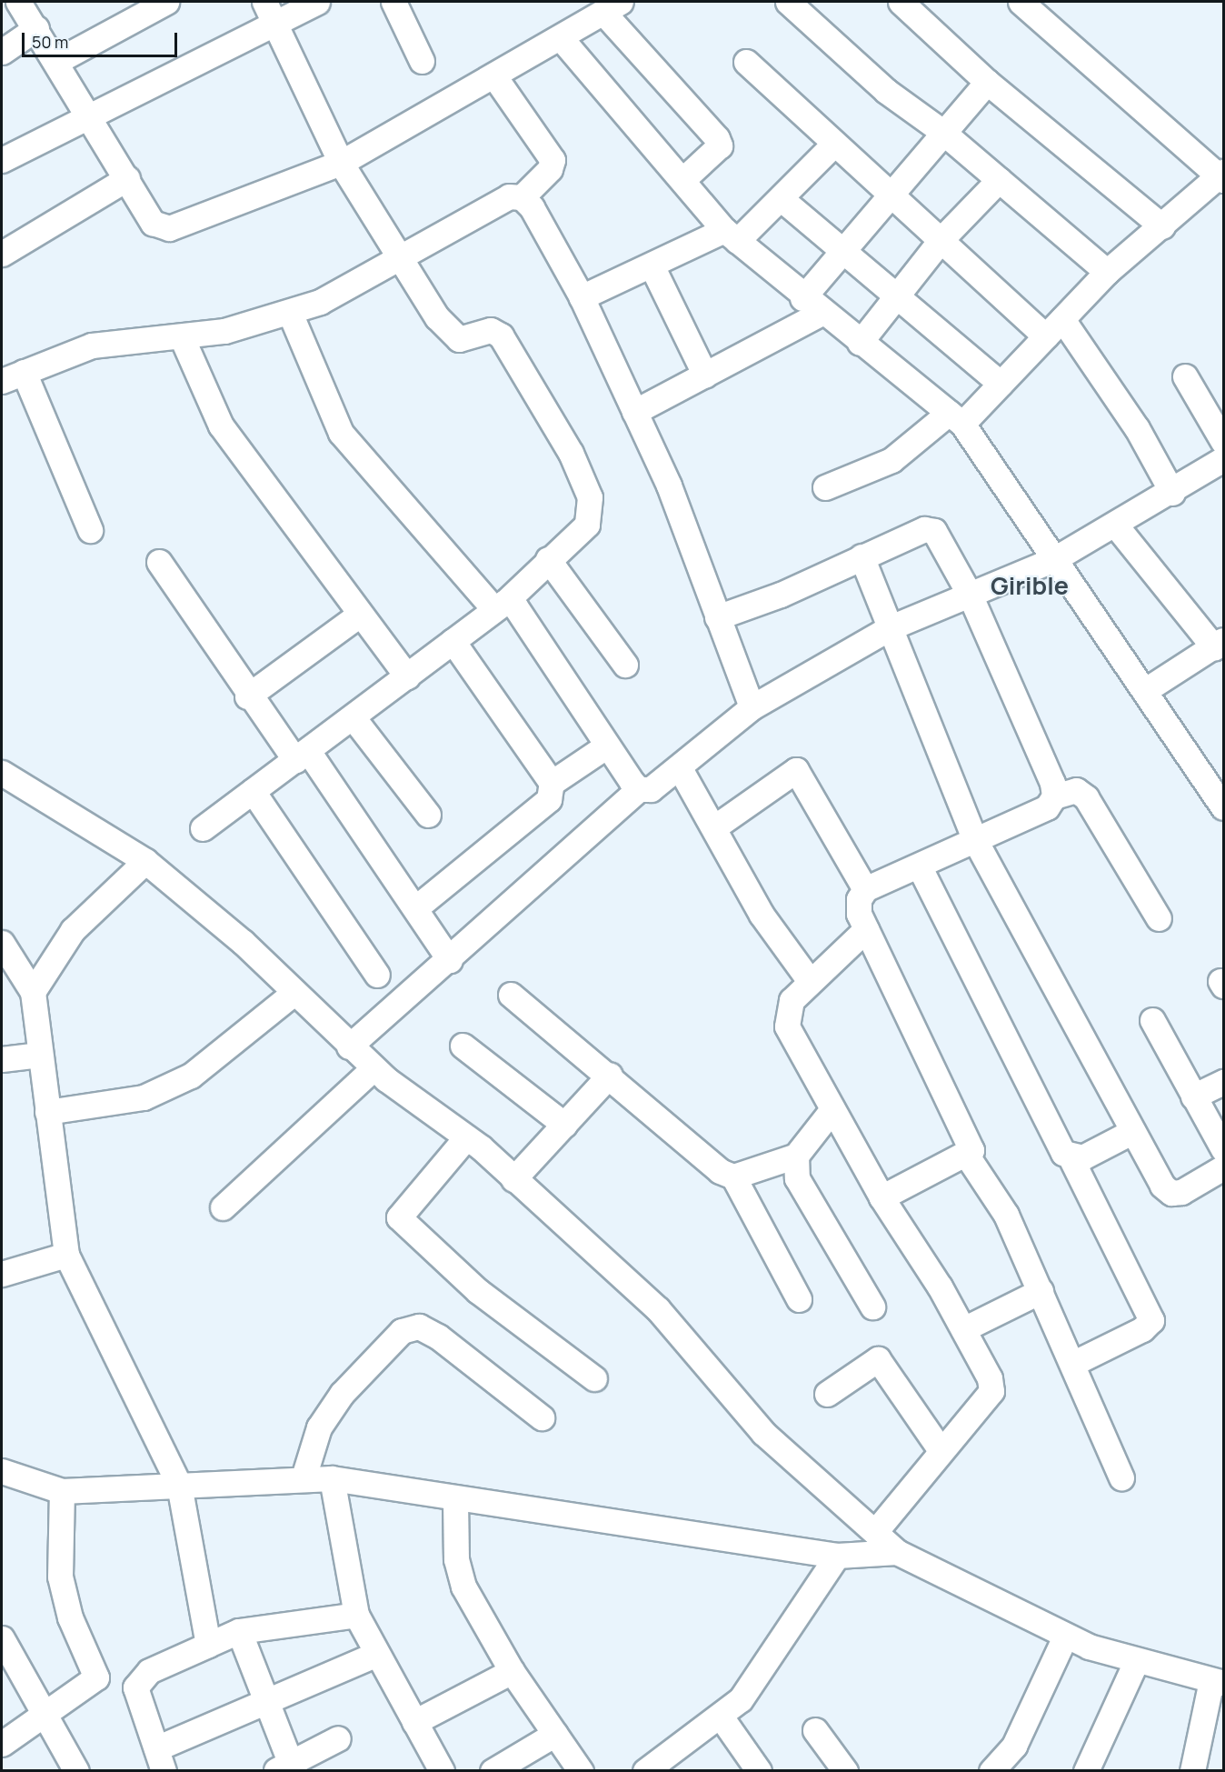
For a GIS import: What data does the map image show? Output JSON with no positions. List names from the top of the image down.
{
  "districts": ["Girible"],
  "scale_bar": "50 m"
}
